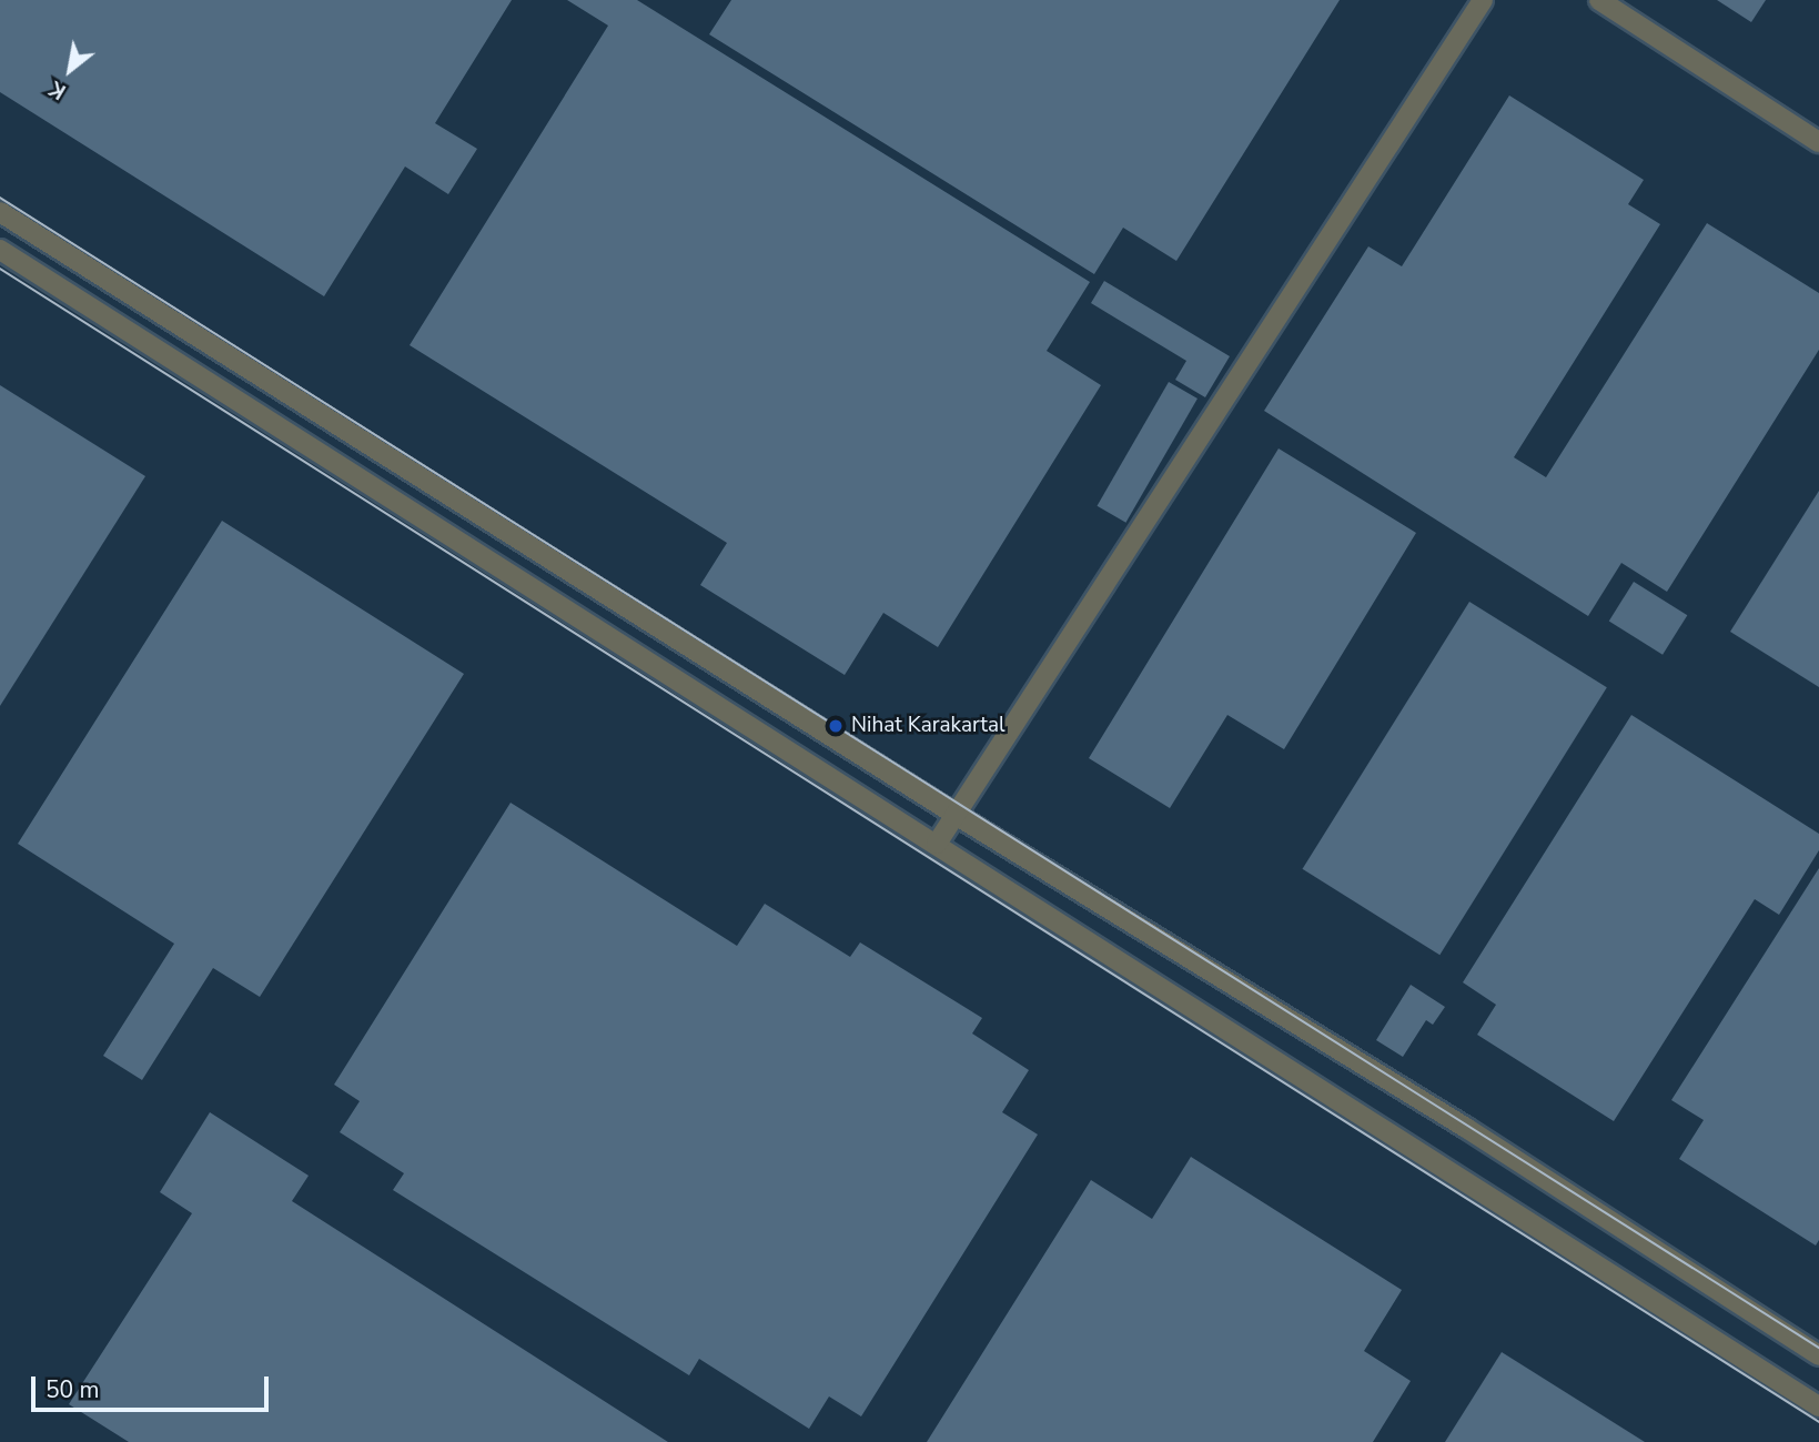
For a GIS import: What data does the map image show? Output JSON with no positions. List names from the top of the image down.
{
  "places": ["Nihat Karakartal"],
  "scale_bar": "50 m",
  "north": "bottom left"
}
